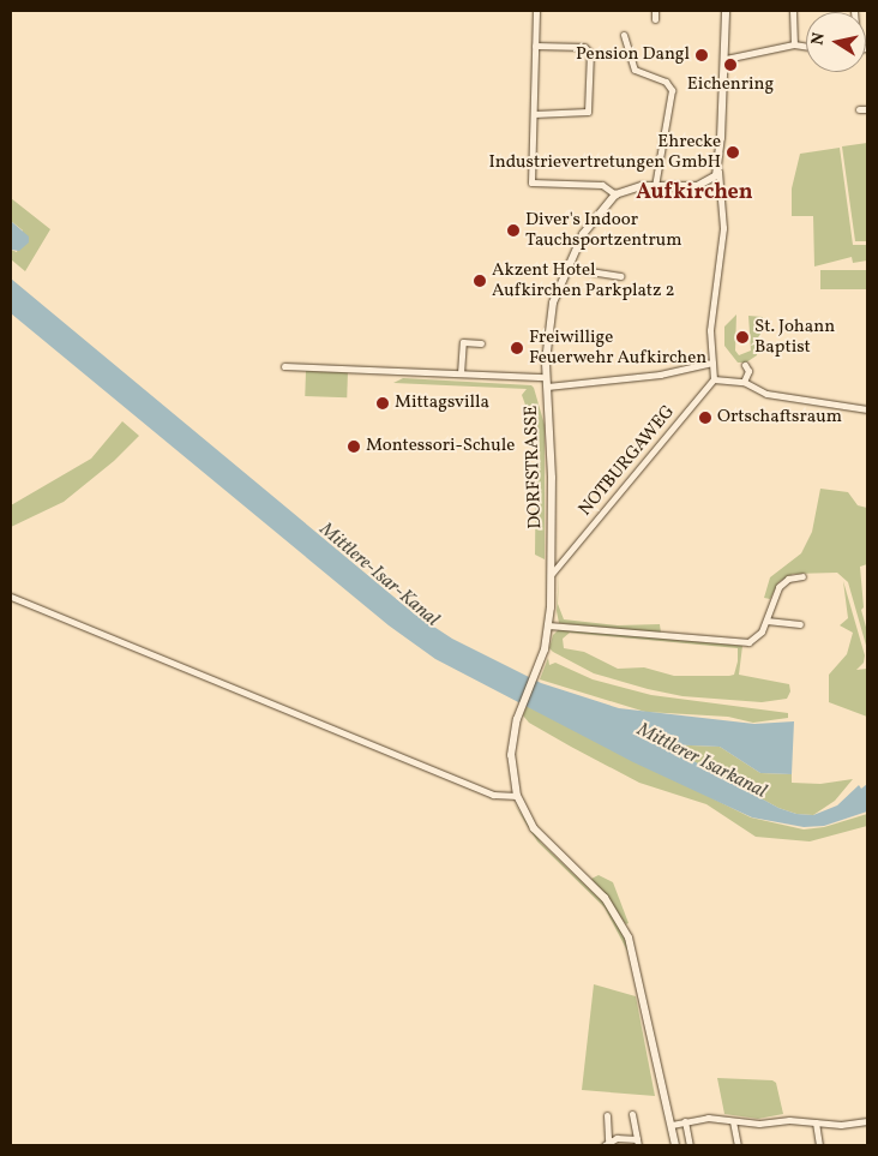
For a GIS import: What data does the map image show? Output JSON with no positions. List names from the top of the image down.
{
  "streets": {
    "street": ["NOTBURGAWEG", "DORFSTRASSE"]
  },
  "crossings": [
    ["NOTBURGAWEG", "DORFSTRASSE"]
  ],
  "districts": ["Aufkirchen"],
  "water": ["Mittlere-Isar-Kanal", "Mittlerer Isarkanal"],
  "places": [
    "Pension Dangl",
    "Eichenring",
    "Ehrecke Industrievertretungen GmbH",
    "Diver's Indoor Tauchsportzentrum",
    "Akzent Hotel Aufkirchen Parkplatz 2",
    "St. Johann Baptist",
    "Freiwillige Feuerwehr Aufkirchen",
    "Mittagsvilla",
    "Ortschaftsraum",
    "Montessori-Schule"
  ],
  "north": "left"
}
